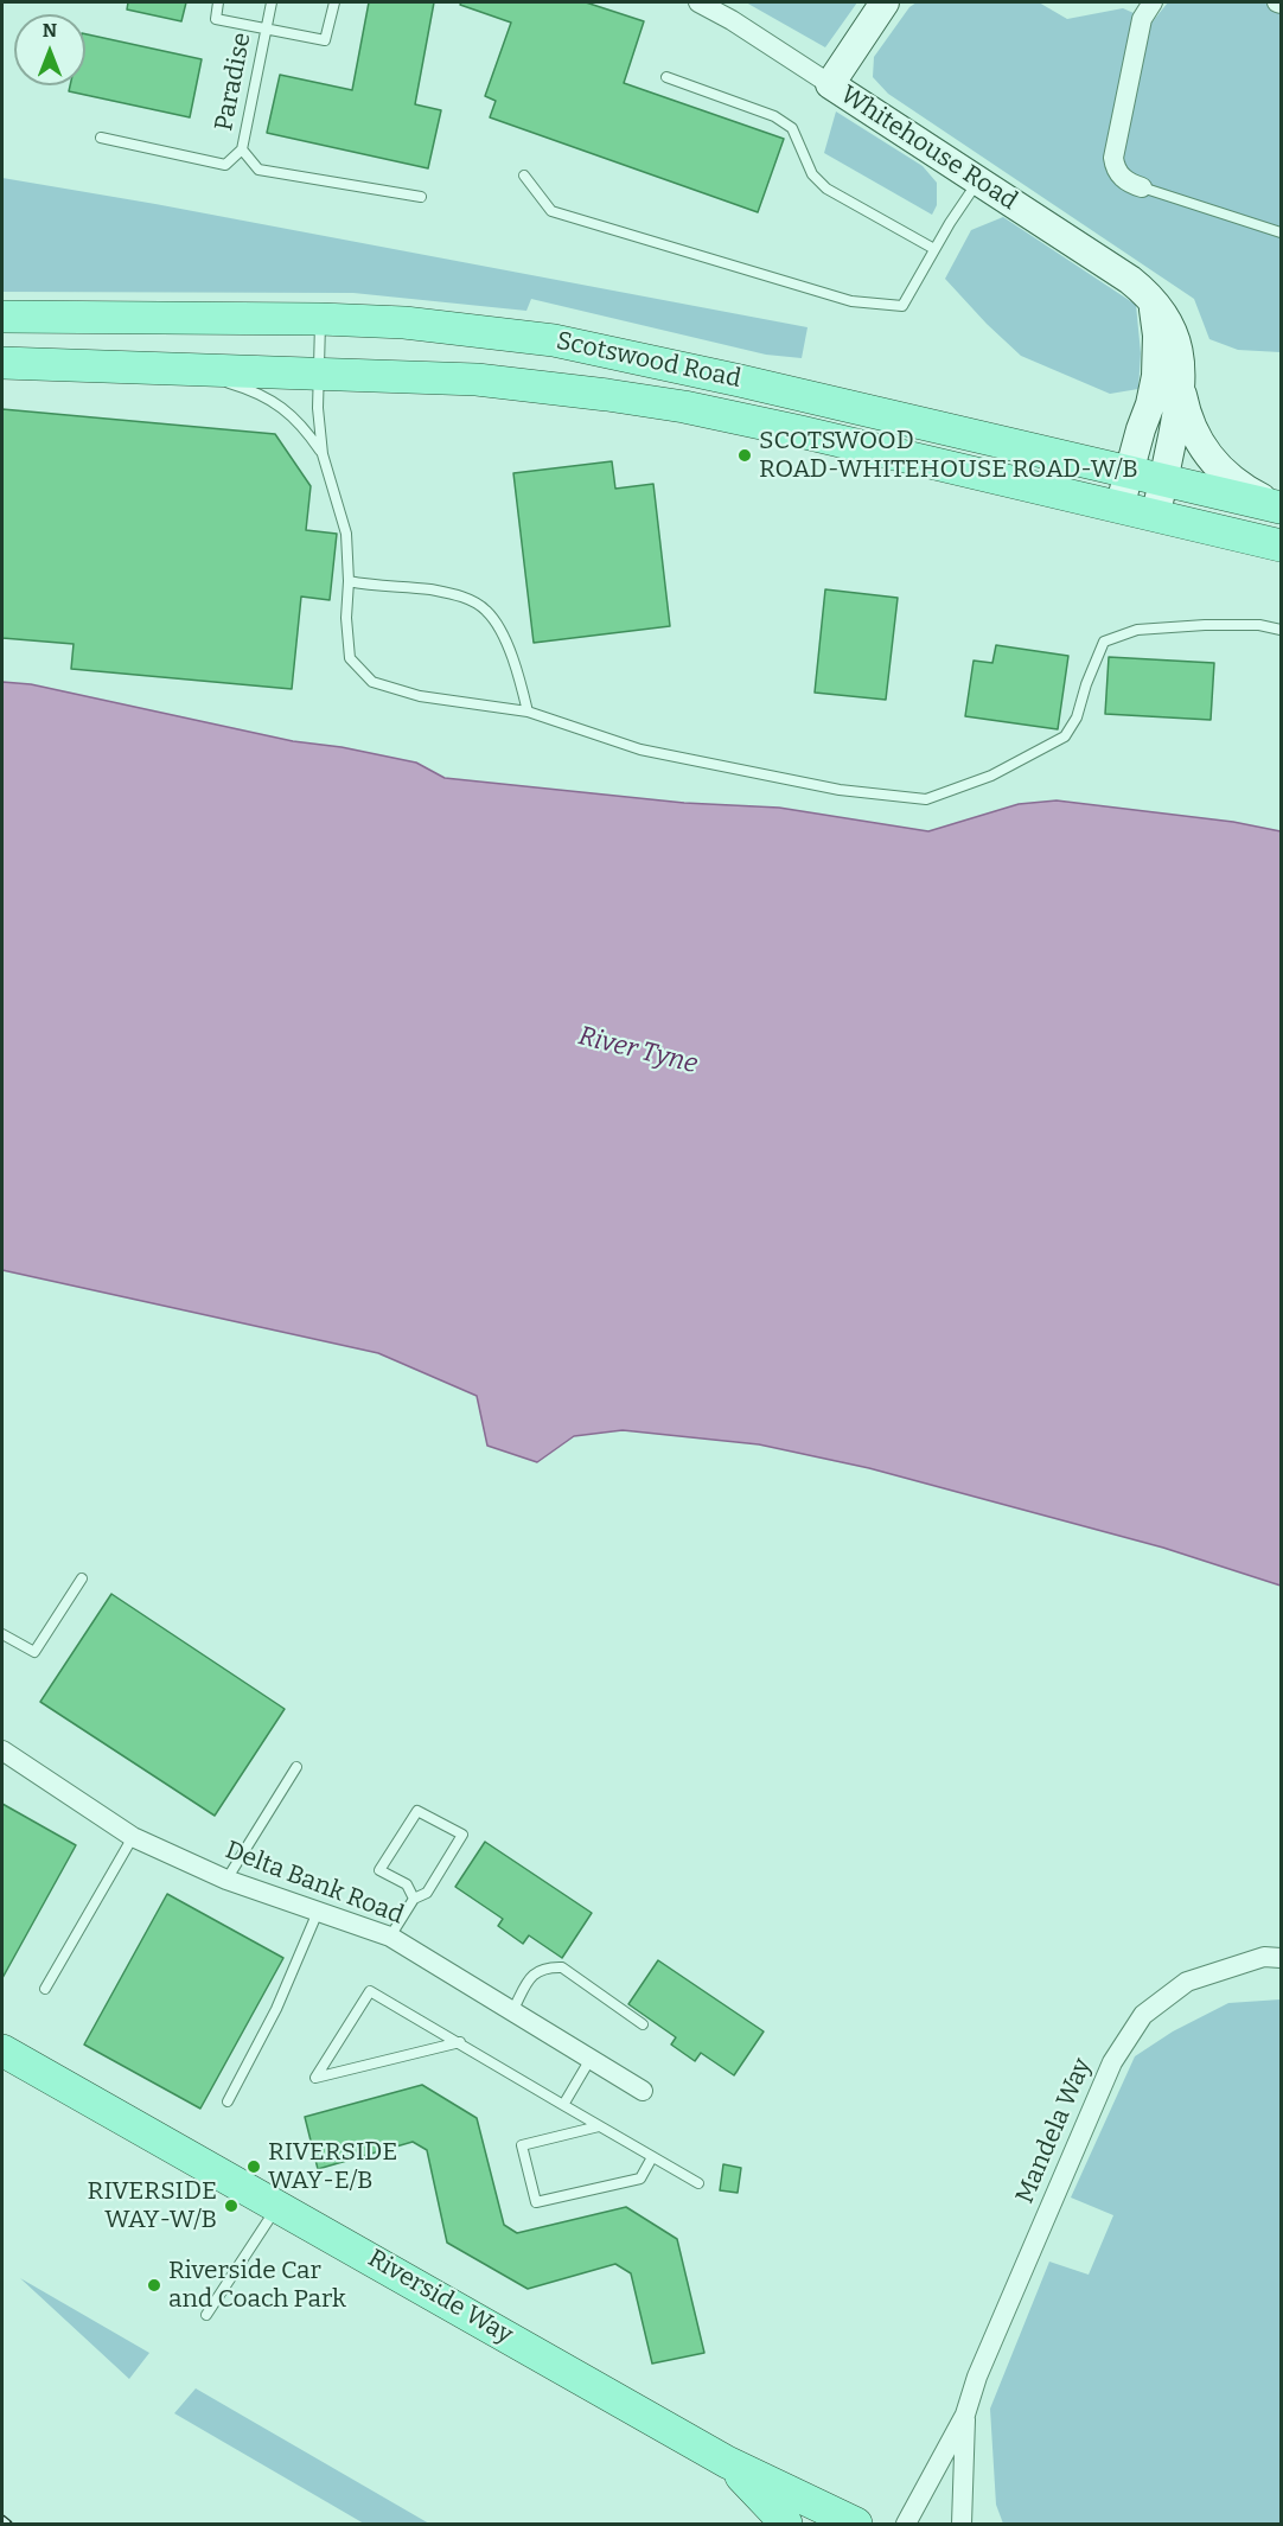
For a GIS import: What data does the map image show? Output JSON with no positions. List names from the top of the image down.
{
  "streets": {
    "main road": ["Whitehouse Road", "Scotswood Road", "Riverside Way"],
    "street": ["Delta Bank Road", "Mandela Way"],
    "lane": ["Paradise"]
  },
  "crossings": [
    ["Whitehouse Road", "Scotswood Road"]
  ],
  "water": ["River Tyne"],
  "places": [
    "SCOTSWOOD ROAD-WHITEHOUSE ROAD-W/B",
    "RIVERSIDE WAY-E/B",
    "RIVERSIDE WAY-W/B",
    "Riverside Car and Coach Park"
  ],
  "north": "top"
}
